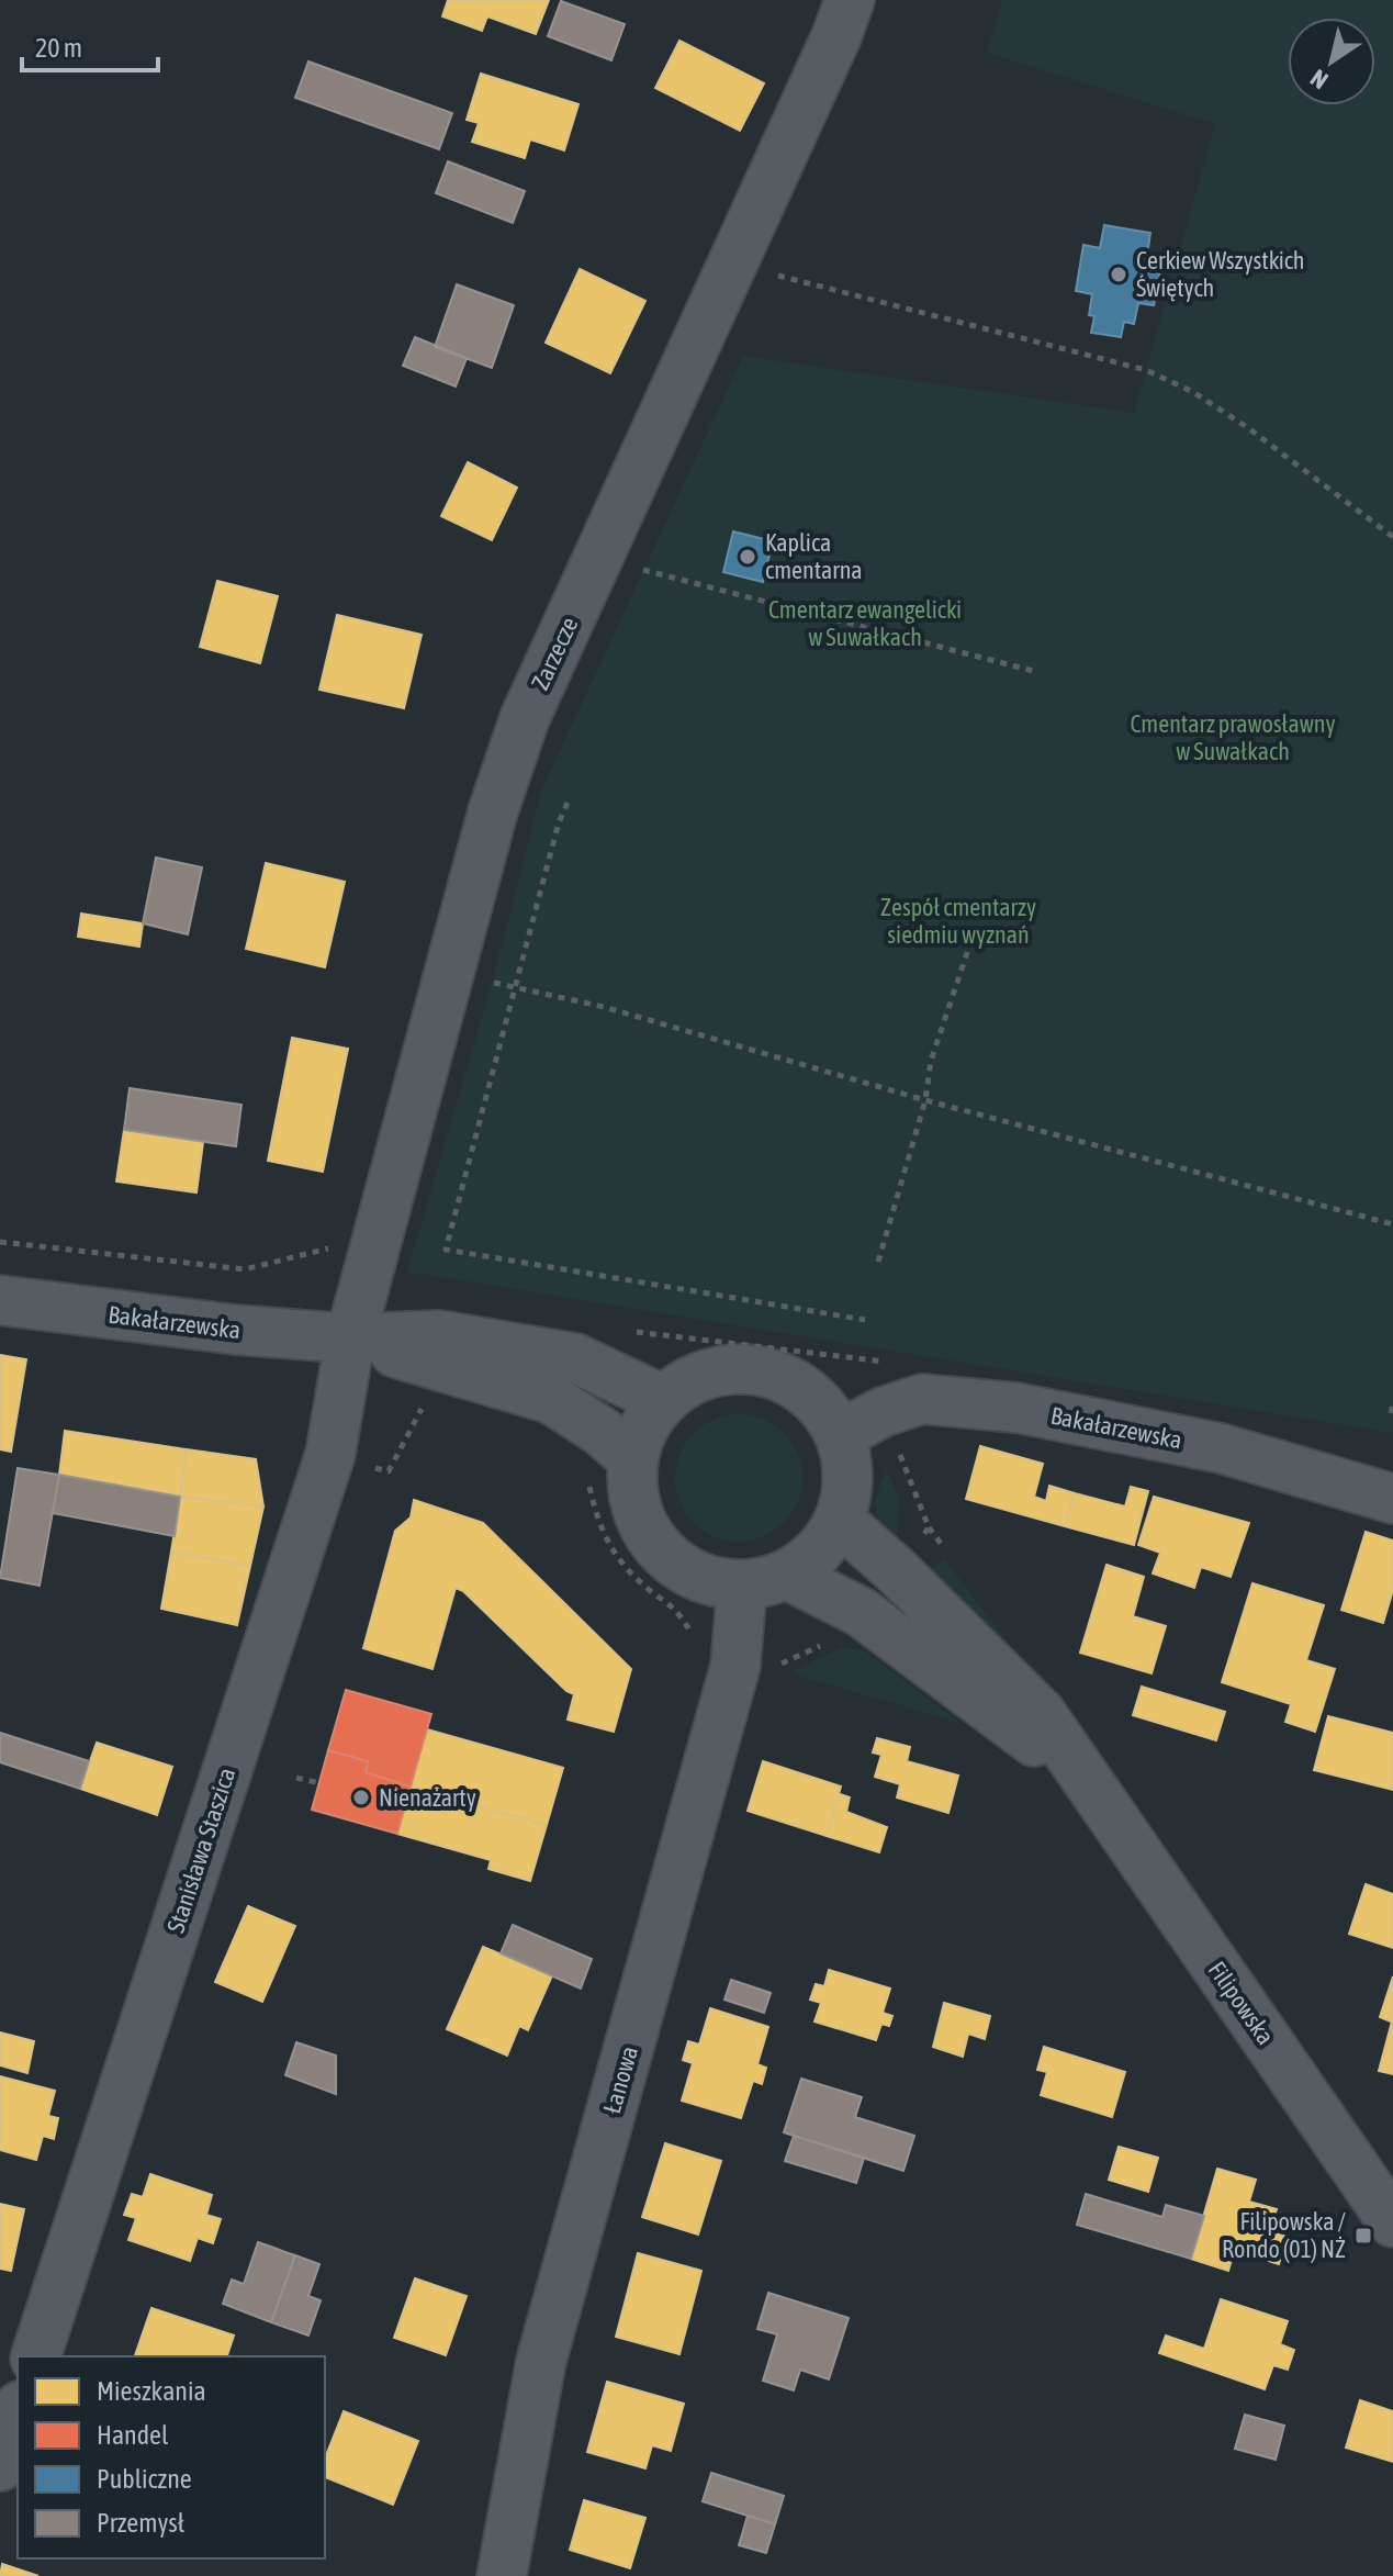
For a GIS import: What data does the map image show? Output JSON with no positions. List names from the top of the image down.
{
  "streets": {
    "street": [
      "Zarzecze",
      "Bakałarzewska",
      "Stanisława Staszica",
      "Filipowska",
      "Łanowa"
    ]
  },
  "crossings": [
    ["Zarzecze", "Bakałarzewska"],
    ["Zarzecze", "Stanisława Staszica"],
    ["Bakałarzewska", "Stanisława Staszica"],
    ["Bakałarzewska", "Filipowska"],
    ["Bakałarzewska", "Łanowa"],
    ["Filipowska", "Łanowa"]
  ],
  "parks": ["Cmentarz ewangelicki w Suwałkach", "Cmentarz prawosławny w Suwałkach", "Zespół cmentarzy siedmiu wyznań"],
  "places": {
    "other": ["Cerkiew Wszystkich Świętych", "Kaplica cmentarna", "Nienażarty"],
    "transit": ["Filipowska / Rondo (01) NŻ"]
  },
  "legend": [
    "Mieszkania",
    "Handel",
    "Publiczne",
    "Przemysł"
  ],
  "scale_bar": "20 m",
  "north": "bottom left"
}
